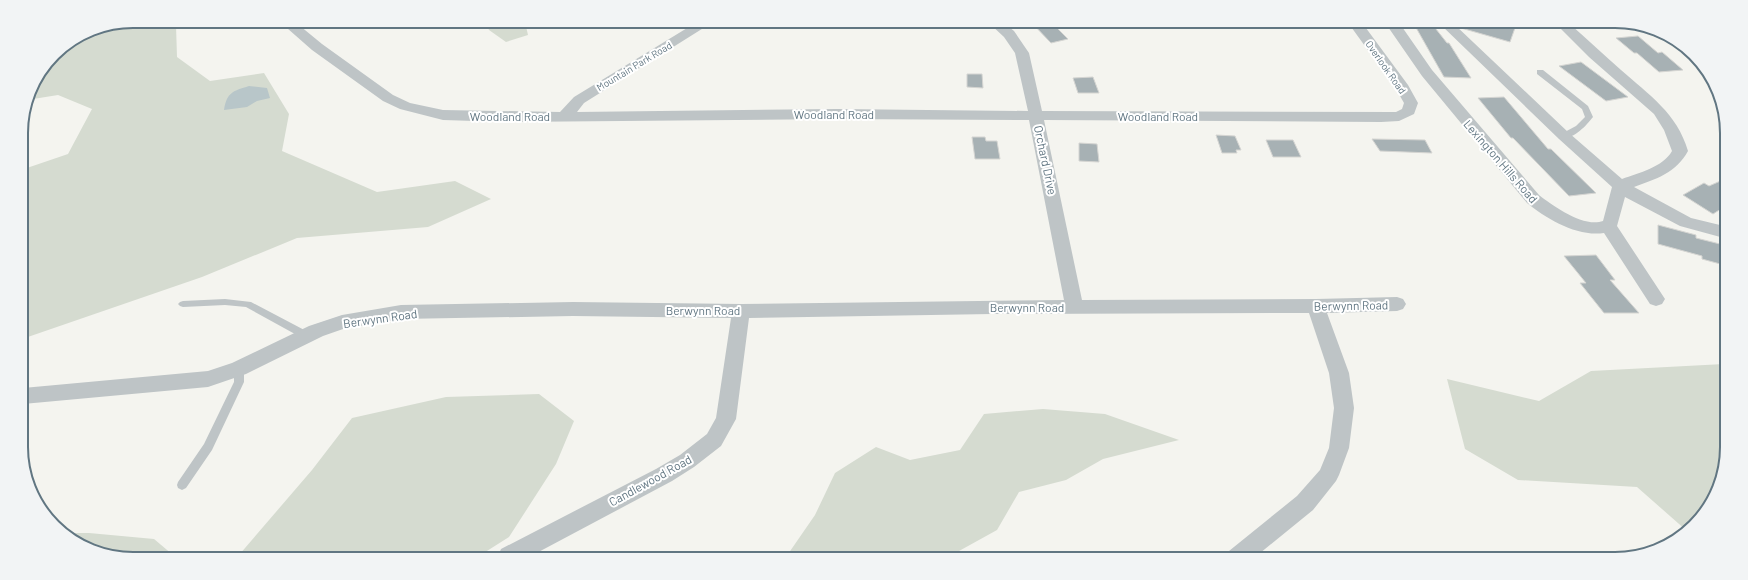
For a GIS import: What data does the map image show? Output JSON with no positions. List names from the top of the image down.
{
  "streets": {
    "street": [
      "Mountain Park Road",
      "Overlook Road",
      "Woodland Road",
      "Orchard Drive",
      "Lexington Hills Road",
      "Berwynn Road",
      "Candlewood Road"
    ]
  },
  "crossings": [
    ["Mountain Park Road", "Woodland Road"],
    ["Overlook Road", "Woodland Road"],
    ["Woodland Road", "Orchard Drive"],
    ["Orchard Drive", "Berwynn Road"],
    ["Berwynn Road", "Candlewood Road"]
  ]
}
